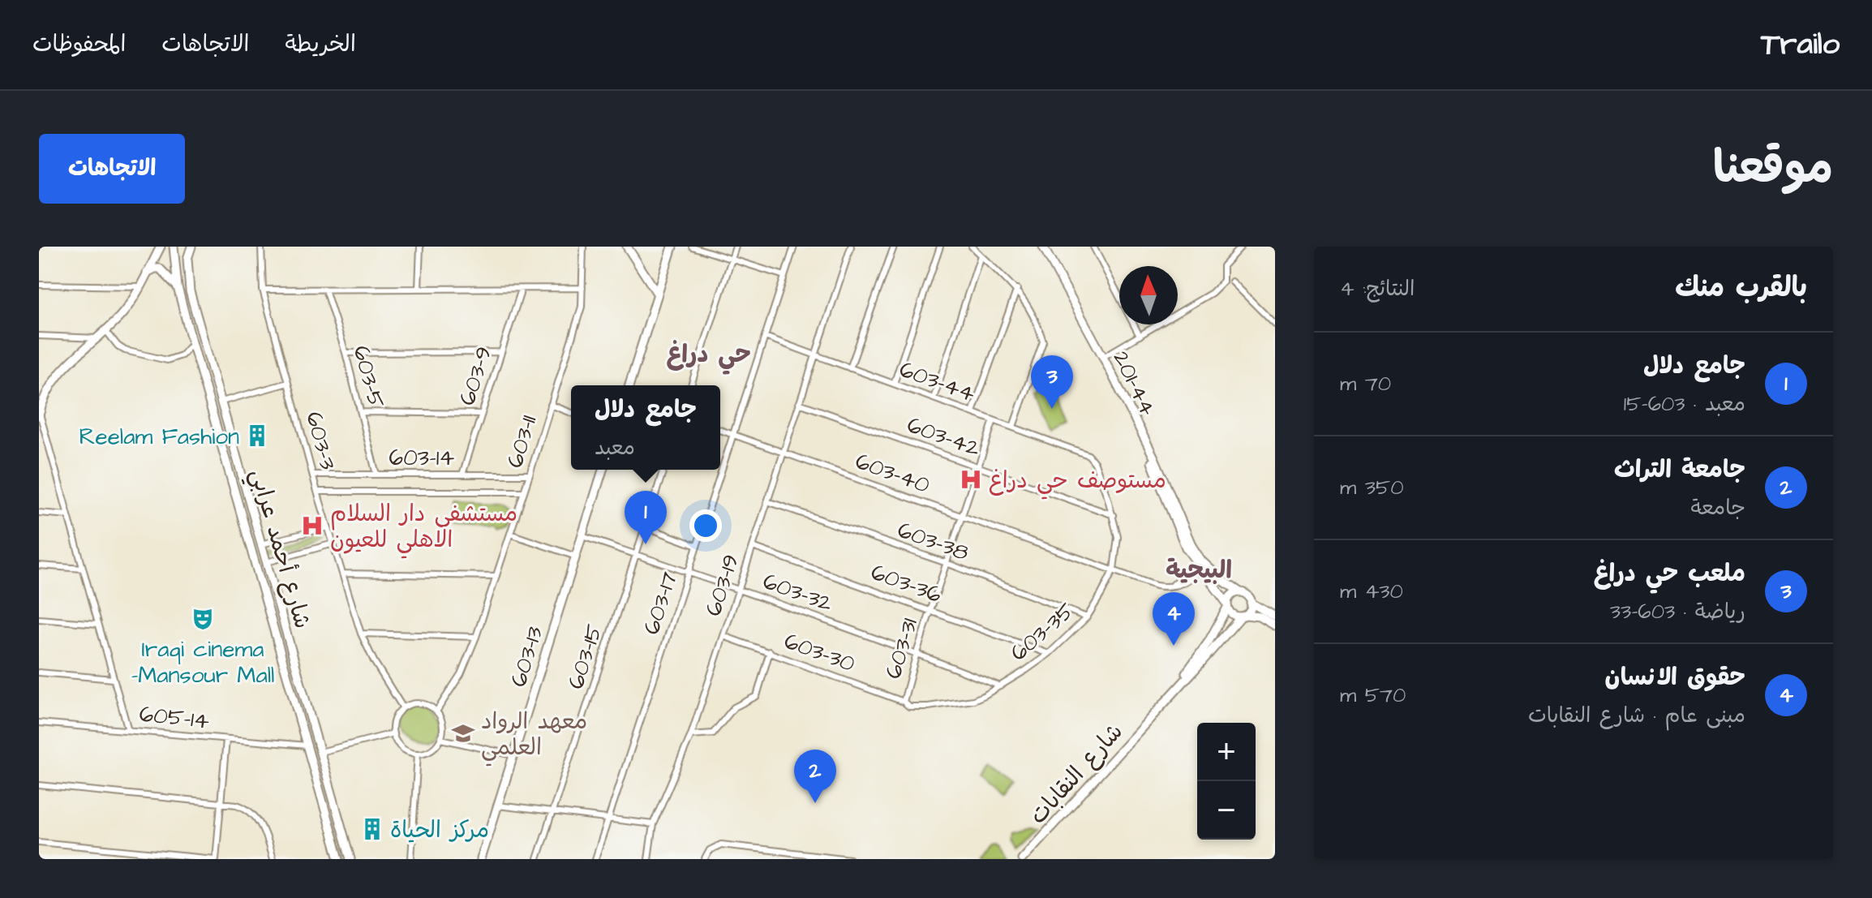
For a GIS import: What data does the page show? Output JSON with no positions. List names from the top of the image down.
{
  "streets": {
    "street": [
      "603-9",
      "603-5",
      "603-44",
      "201-44",
      "603-42",
      "603-3",
      "603-11",
      "603-14",
      "603-40",
      "603-38",
      "شارع أحمد عرابي",
      "603-36",
      "603-19",
      "603-32",
      "603-17",
      "603-35",
      "603-31",
      "603-30",
      "603-13",
      "603-15",
      "605-14",
      "شارع النقابات"
    ]
  },
  "crossings": [
    ["603-9", "603-14"],
    ["603-5", "603-14"],
    ["603-44", "603-19"],
    ["603-44", "603-17"],
    ["603-44", "603-35"],
    ["603-44", "603-31"],
    ["201-44", "603-40"],
    ["201-44", "شارع النقابات"],
    ["603-42", "603-19"],
    ["603-42", "603-35"],
    ["603-42", "603-31"],
    ["603-3", "603-11"],
    ["603-3", "603-14"],
    ["603-11", "603-14"],
    ["603-40", "603-19"],
    ["603-40", "603-17"],
    ["603-40", "603-35"],
    ["603-40", "603-31"],
    ["603-38", "603-19"],
    ["603-38", "603-35"],
    ["603-38", "603-31"],
    ["شارع أحمد عرابي", "605-14"],
    ["603-36", "603-19"],
    ["603-36", "603-35"],
    ["603-36", "603-31"],
    ["603-19", "603-32"],
    ["603-19", "603-30"],
    ["603-32", "603-17"],
    ["603-32", "603-35"],
    ["603-32", "603-31"],
    ["603-32", "603-13"],
    ["603-32", "603-15"],
    ["603-35", "603-31"],
    ["603-35", "603-30"],
    ["603-31", "603-30"]
  ],
  "districts": ["حي دراغ", "البيجية"],
  "places": {
    "building": ["Reelam Fashion", "مركز الحياة"],
    "hospital": ["مستوصف حي دراغ", "مستشفى دار السلام الاهلي للعيون"],
    "theatre": ["Iraqi cinema -Mansour Mall"],
    "school or university": ["معهد الرواد العلمي"]
  },
  "north": "top",
  "page": {
    "header": "Trailo",
    "nav": ["الخريطة", "الاتجاهات", "المحفوظات"],
    "title": "موقعنا",
    "buttons": "الاتجاهات",
    "heading": ["بالقرب منك", "النتائج: 4"],
    "list": [
      {
        "mark": "1",
        "name": "جامع دلال",
        "note": "معبد · 603-15",
        "value": "70 m"
      },
      {
        "mark": "2",
        "name": "جامعة التراث",
        "note": "جامعة",
        "value": "350 m"
      },
      {
        "mark": "3",
        "name": "ملعب حي دراغ",
        "note": "رياضة · 603-33",
        "value": "430 m"
      },
      {
        "mark": "4",
        "name": "حقوق الانسان",
        "note": "مبنى عام · شارع النقابات",
        "value": "570 m"
      }
    ],
    "pins": [
      "3",
      "1",
      "4",
      "2"
    ],
    "popup": ["جامع دلال", "معبد"],
    "map_buttons": ["+", "−"]
  }
}
